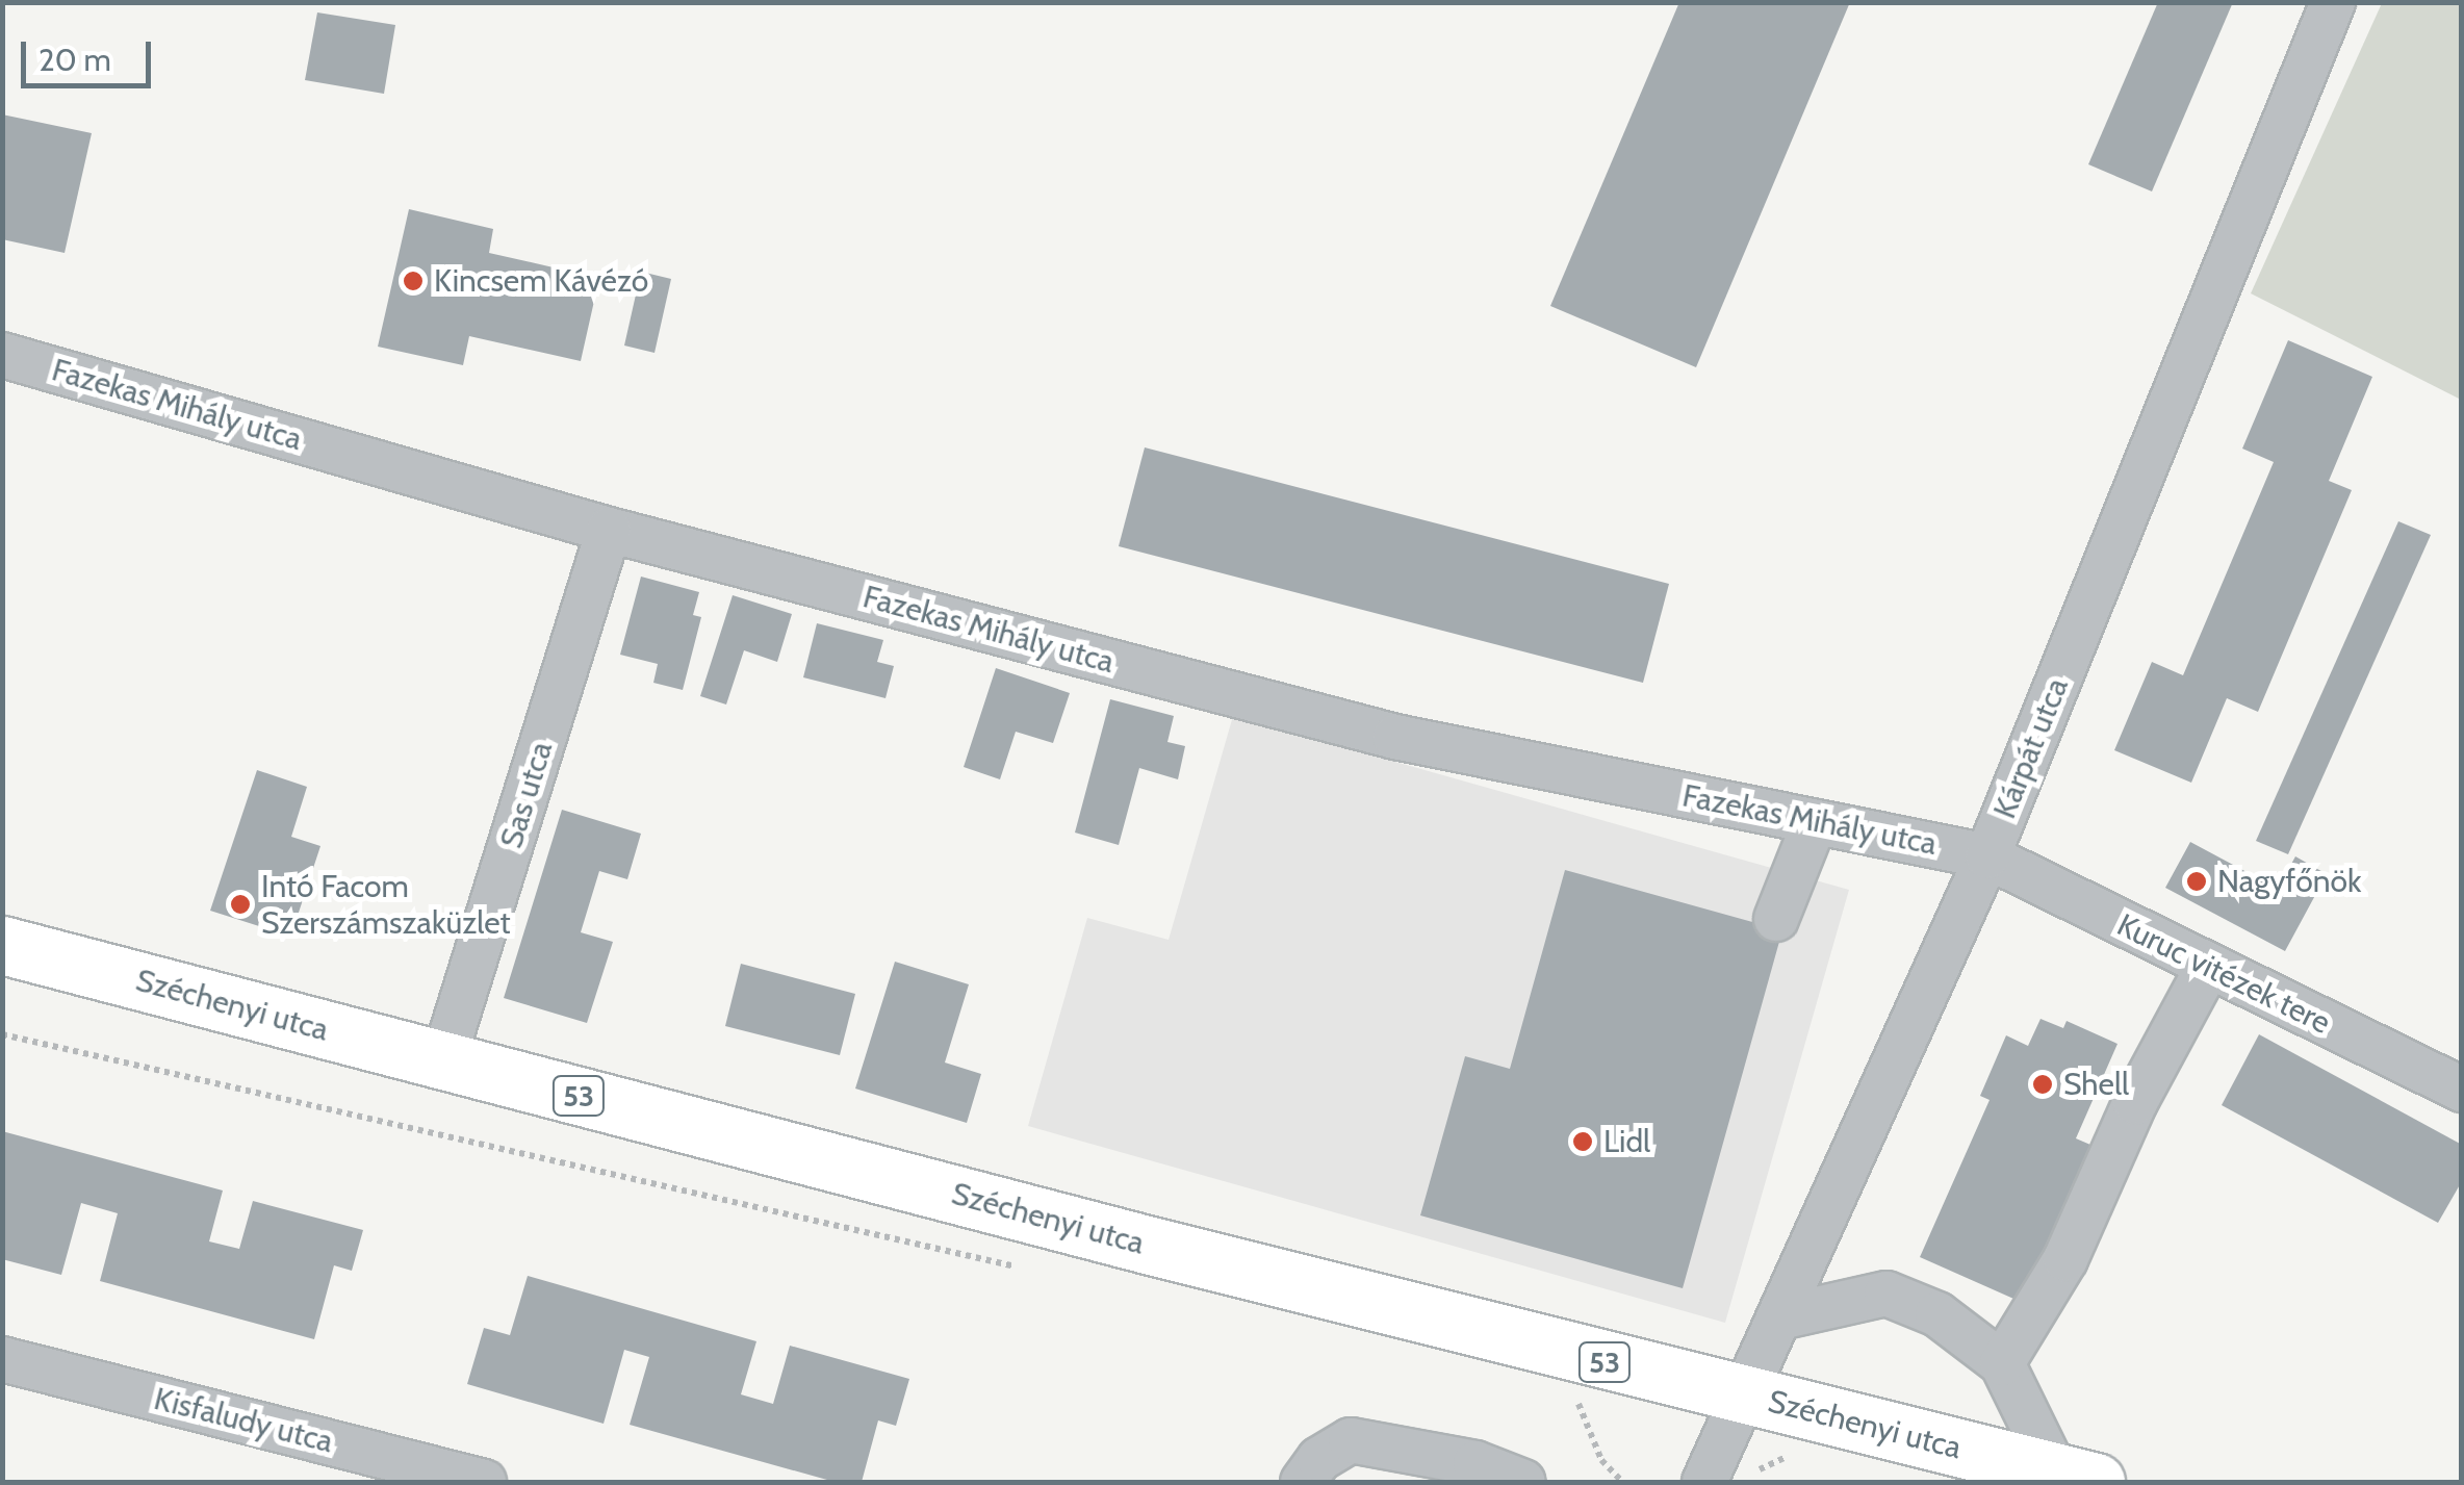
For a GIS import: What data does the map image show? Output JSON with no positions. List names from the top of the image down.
{
  "streets": {
    "main road": ["Széchenyi utca", "53"],
    "street": [
      "Fazekas Mihály utca",
      "Kárpát utca",
      "Sas utca",
      "Kuruc vitézek tere",
      "Kisfaludy utca"
    ]
  },
  "crossings": [
    ["Fazekas Mihály utca", "Kárpát utca"],
    ["Fazekas Mihály utca", "Sas utca"],
    ["Fazekas Mihály utca", "Kuruc vitézek tere"],
    ["Kárpát utca", "Kuruc vitézek tere"],
    ["Kárpát utca", "Széchenyi utca"],
    ["Sas utca", "Széchenyi utca"]
  ],
  "places": [
    "Kincsem Kávézó",
    "Nagyfőnök",
    "Intó Facom Szerszámszaküzlet",
    "Shell",
    "Lidl"
  ],
  "scale_bar": "20 m"
}
